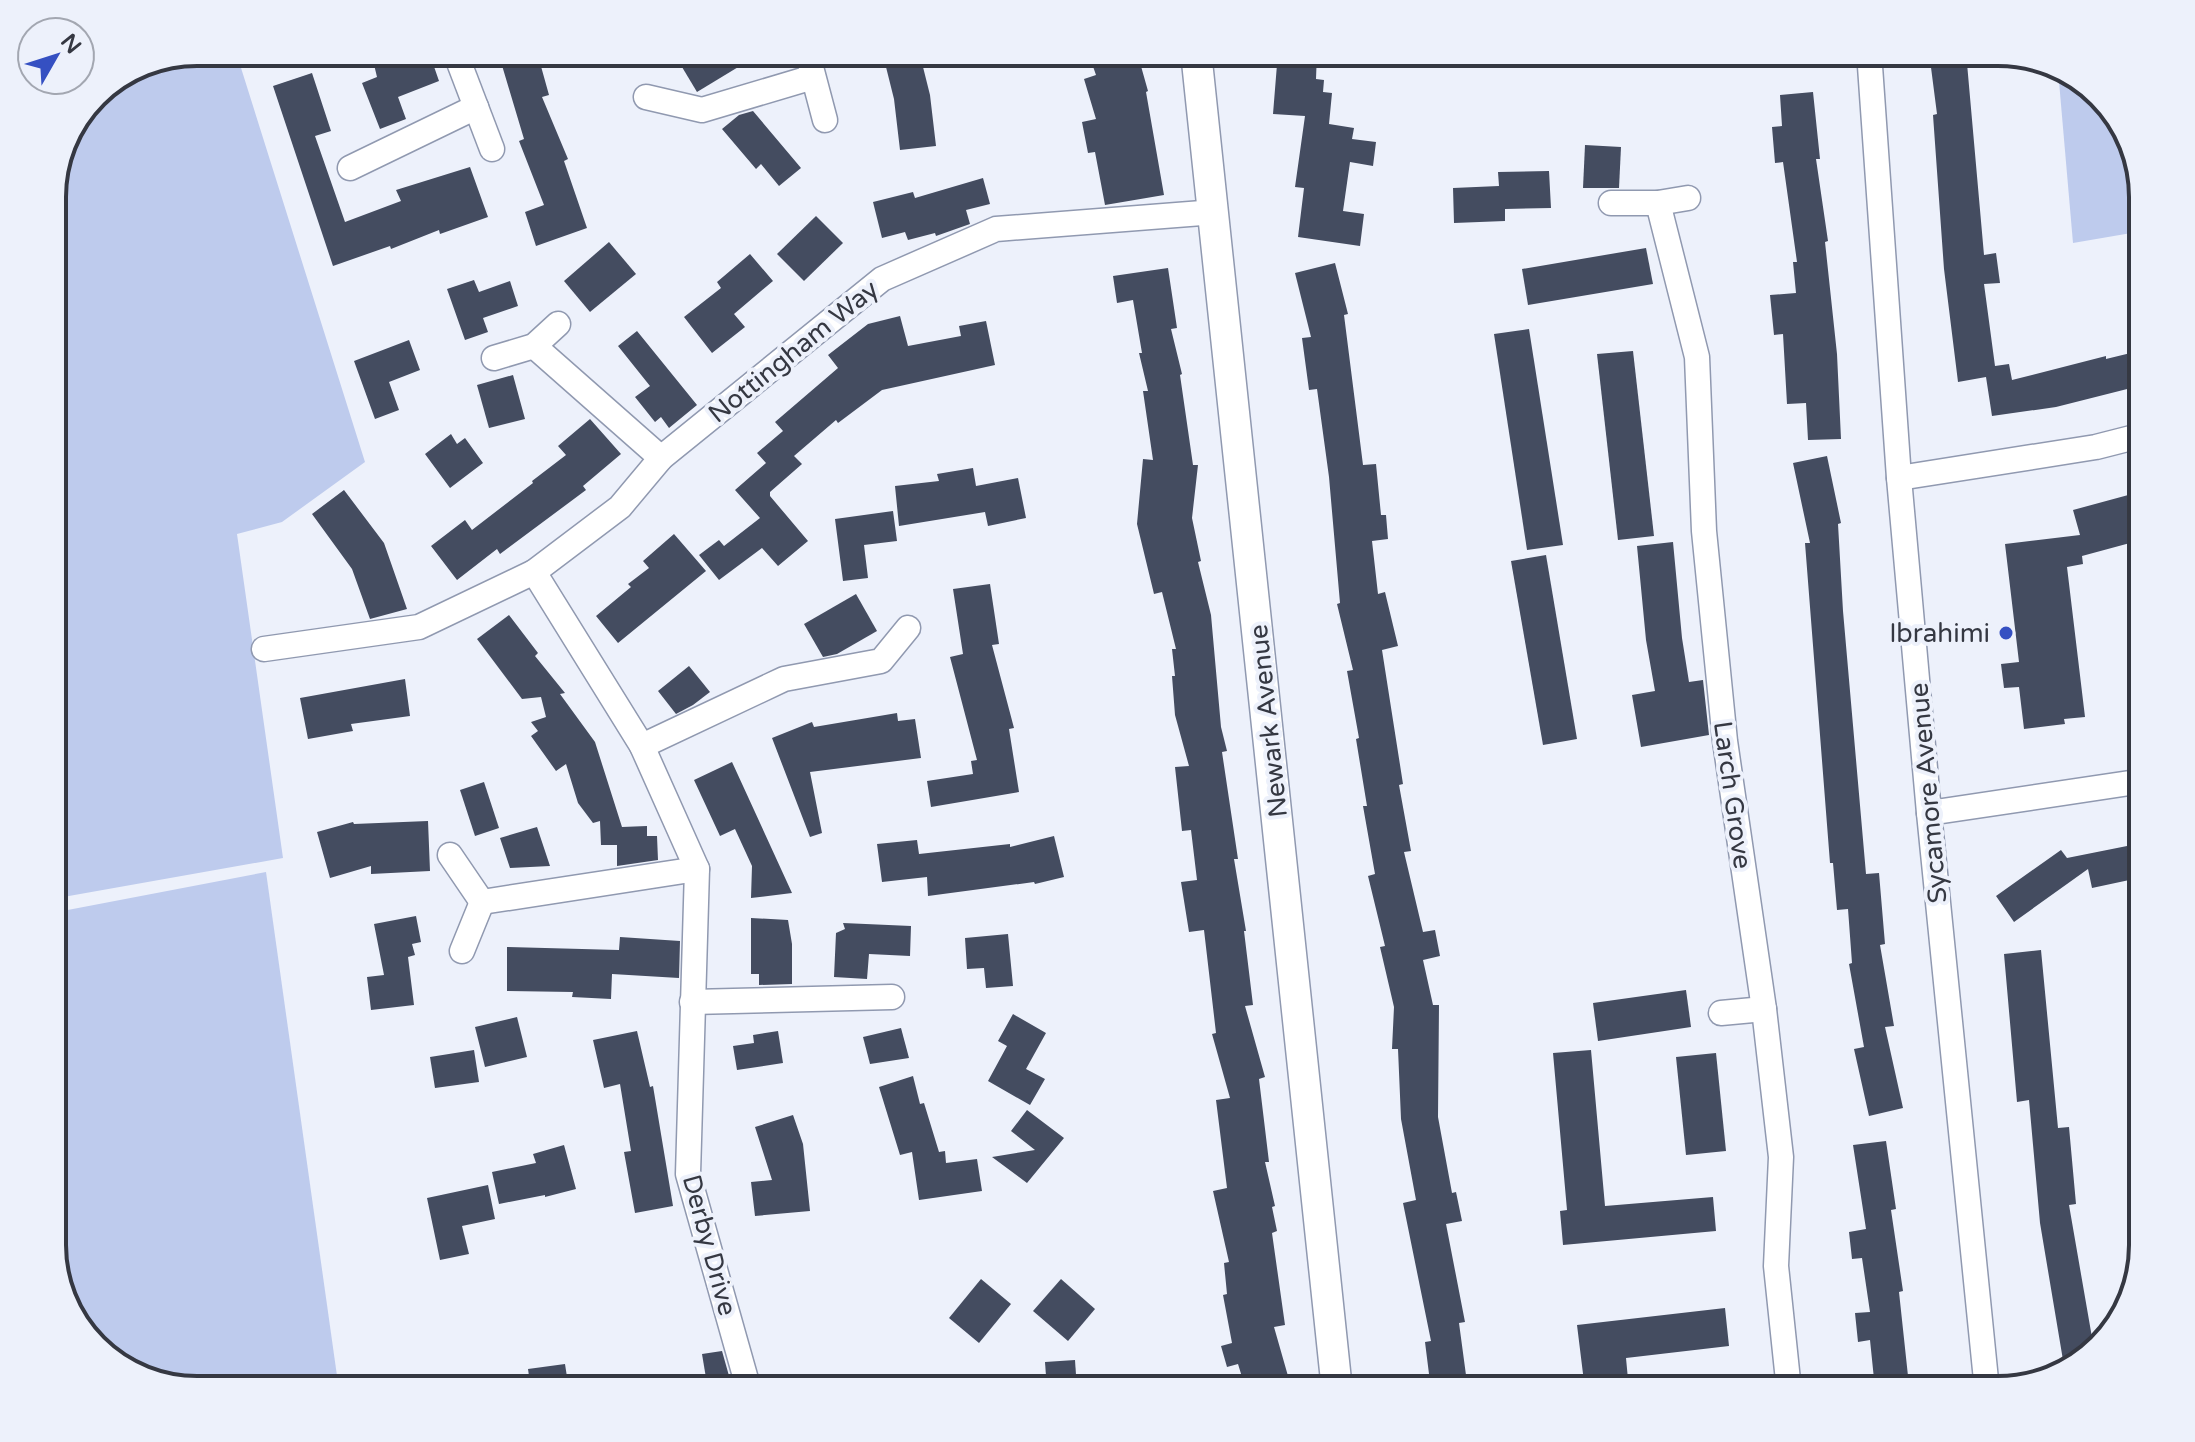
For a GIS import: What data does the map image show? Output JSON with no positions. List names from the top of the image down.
{
  "streets": {
    "street": [
      "Nottingham Way",
      "Newark Avenue",
      "Sycamore Avenue",
      "Larch Grove",
      "Derby Drive"
    ]
  },
  "crossings": [
    ["Nottingham Way", "Newark Avenue"],
    ["Nottingham Way", "Derby Drive"]
  ],
  "places": ["Ibrahimi"],
  "north": "top right"
}
